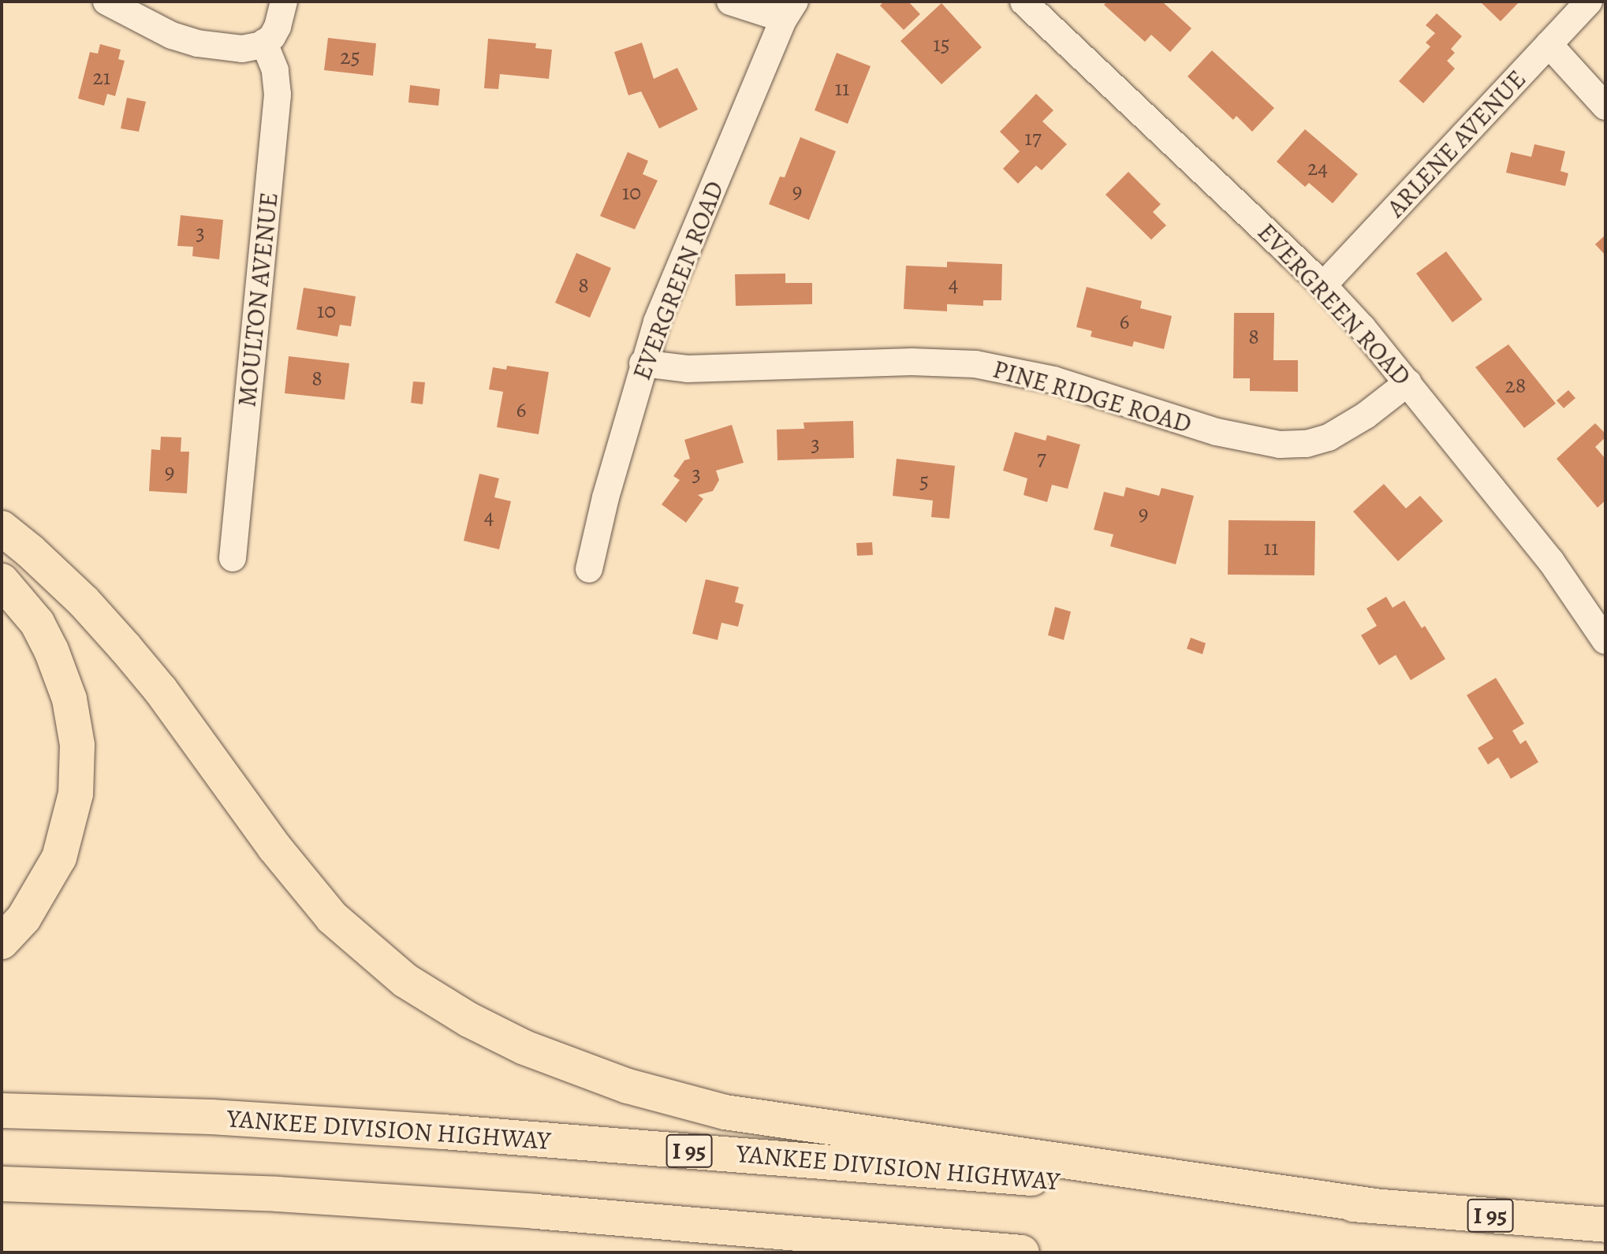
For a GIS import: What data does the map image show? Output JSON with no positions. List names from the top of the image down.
{
  "streets": {
    "highway": ["YANKEE DIVISION HIGHWAY", "I 95"],
    "street": [
      "ARLENE AVENUE",
      "EVERGREEN ROAD",
      "MOULTON AVENUE",
      "PINE RIDGE ROAD"
    ]
  },
  "crossings": [
    ["ARLENE AVENUE", "EVERGREEN ROAD"],
    ["EVERGREEN ROAD", "PINE RIDGE ROAD"]
  ],
  "house_numbers": [
    "15",
    "25",
    "21",
    "11",
    "17",
    "24",
    "9",
    "10",
    "3",
    "4",
    "8",
    "10",
    "6",
    "8",
    "8",
    "28",
    "6",
    "3",
    "7",
    "9",
    "3",
    "5",
    "9",
    "4",
    "11"
  ]
}
